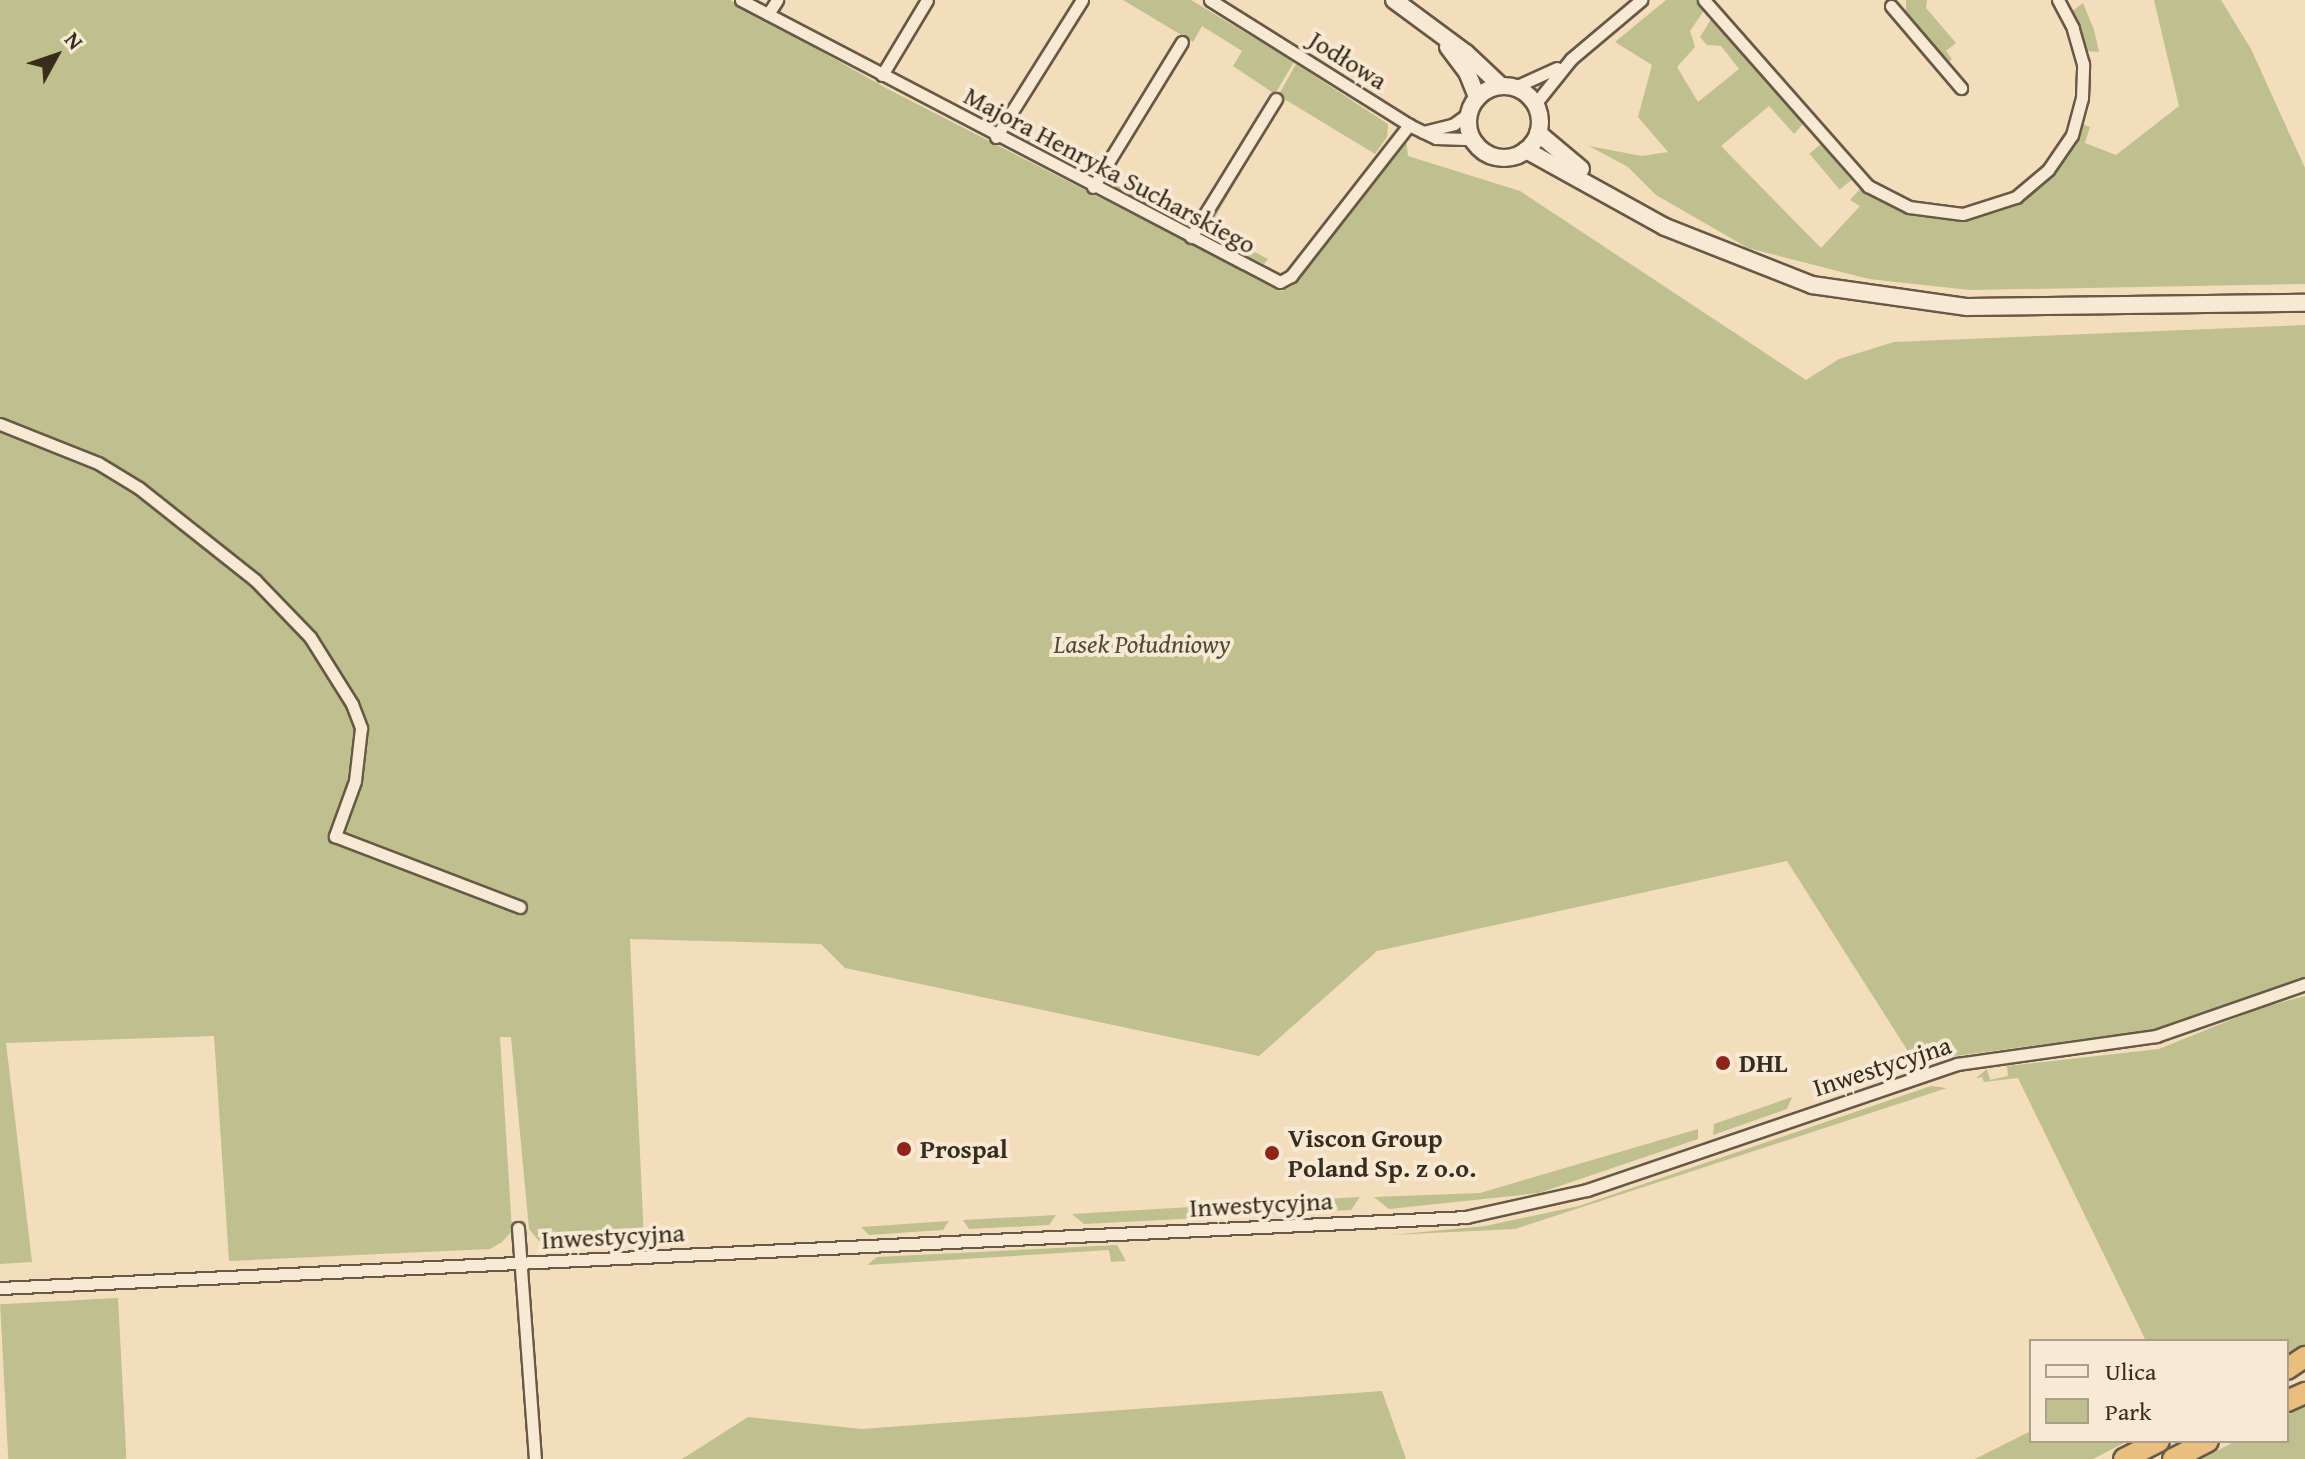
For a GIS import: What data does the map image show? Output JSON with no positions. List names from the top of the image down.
{
  "streets": {
    "street": ["Jodłowa", "Majora Henryka Sucharskiego", "Inwestycyjna"]
  },
  "crossings": [
    ["Jodłowa", "Majora Henryka Sucharskiego"]
  ],
  "parks": ["Lasek Południowy"],
  "places": ["DHL", "Prospal", "Viscon Group Poland Sp. z o.o."],
  "legend": ["Ulica", "Park"],
  "north": "top right"
}
